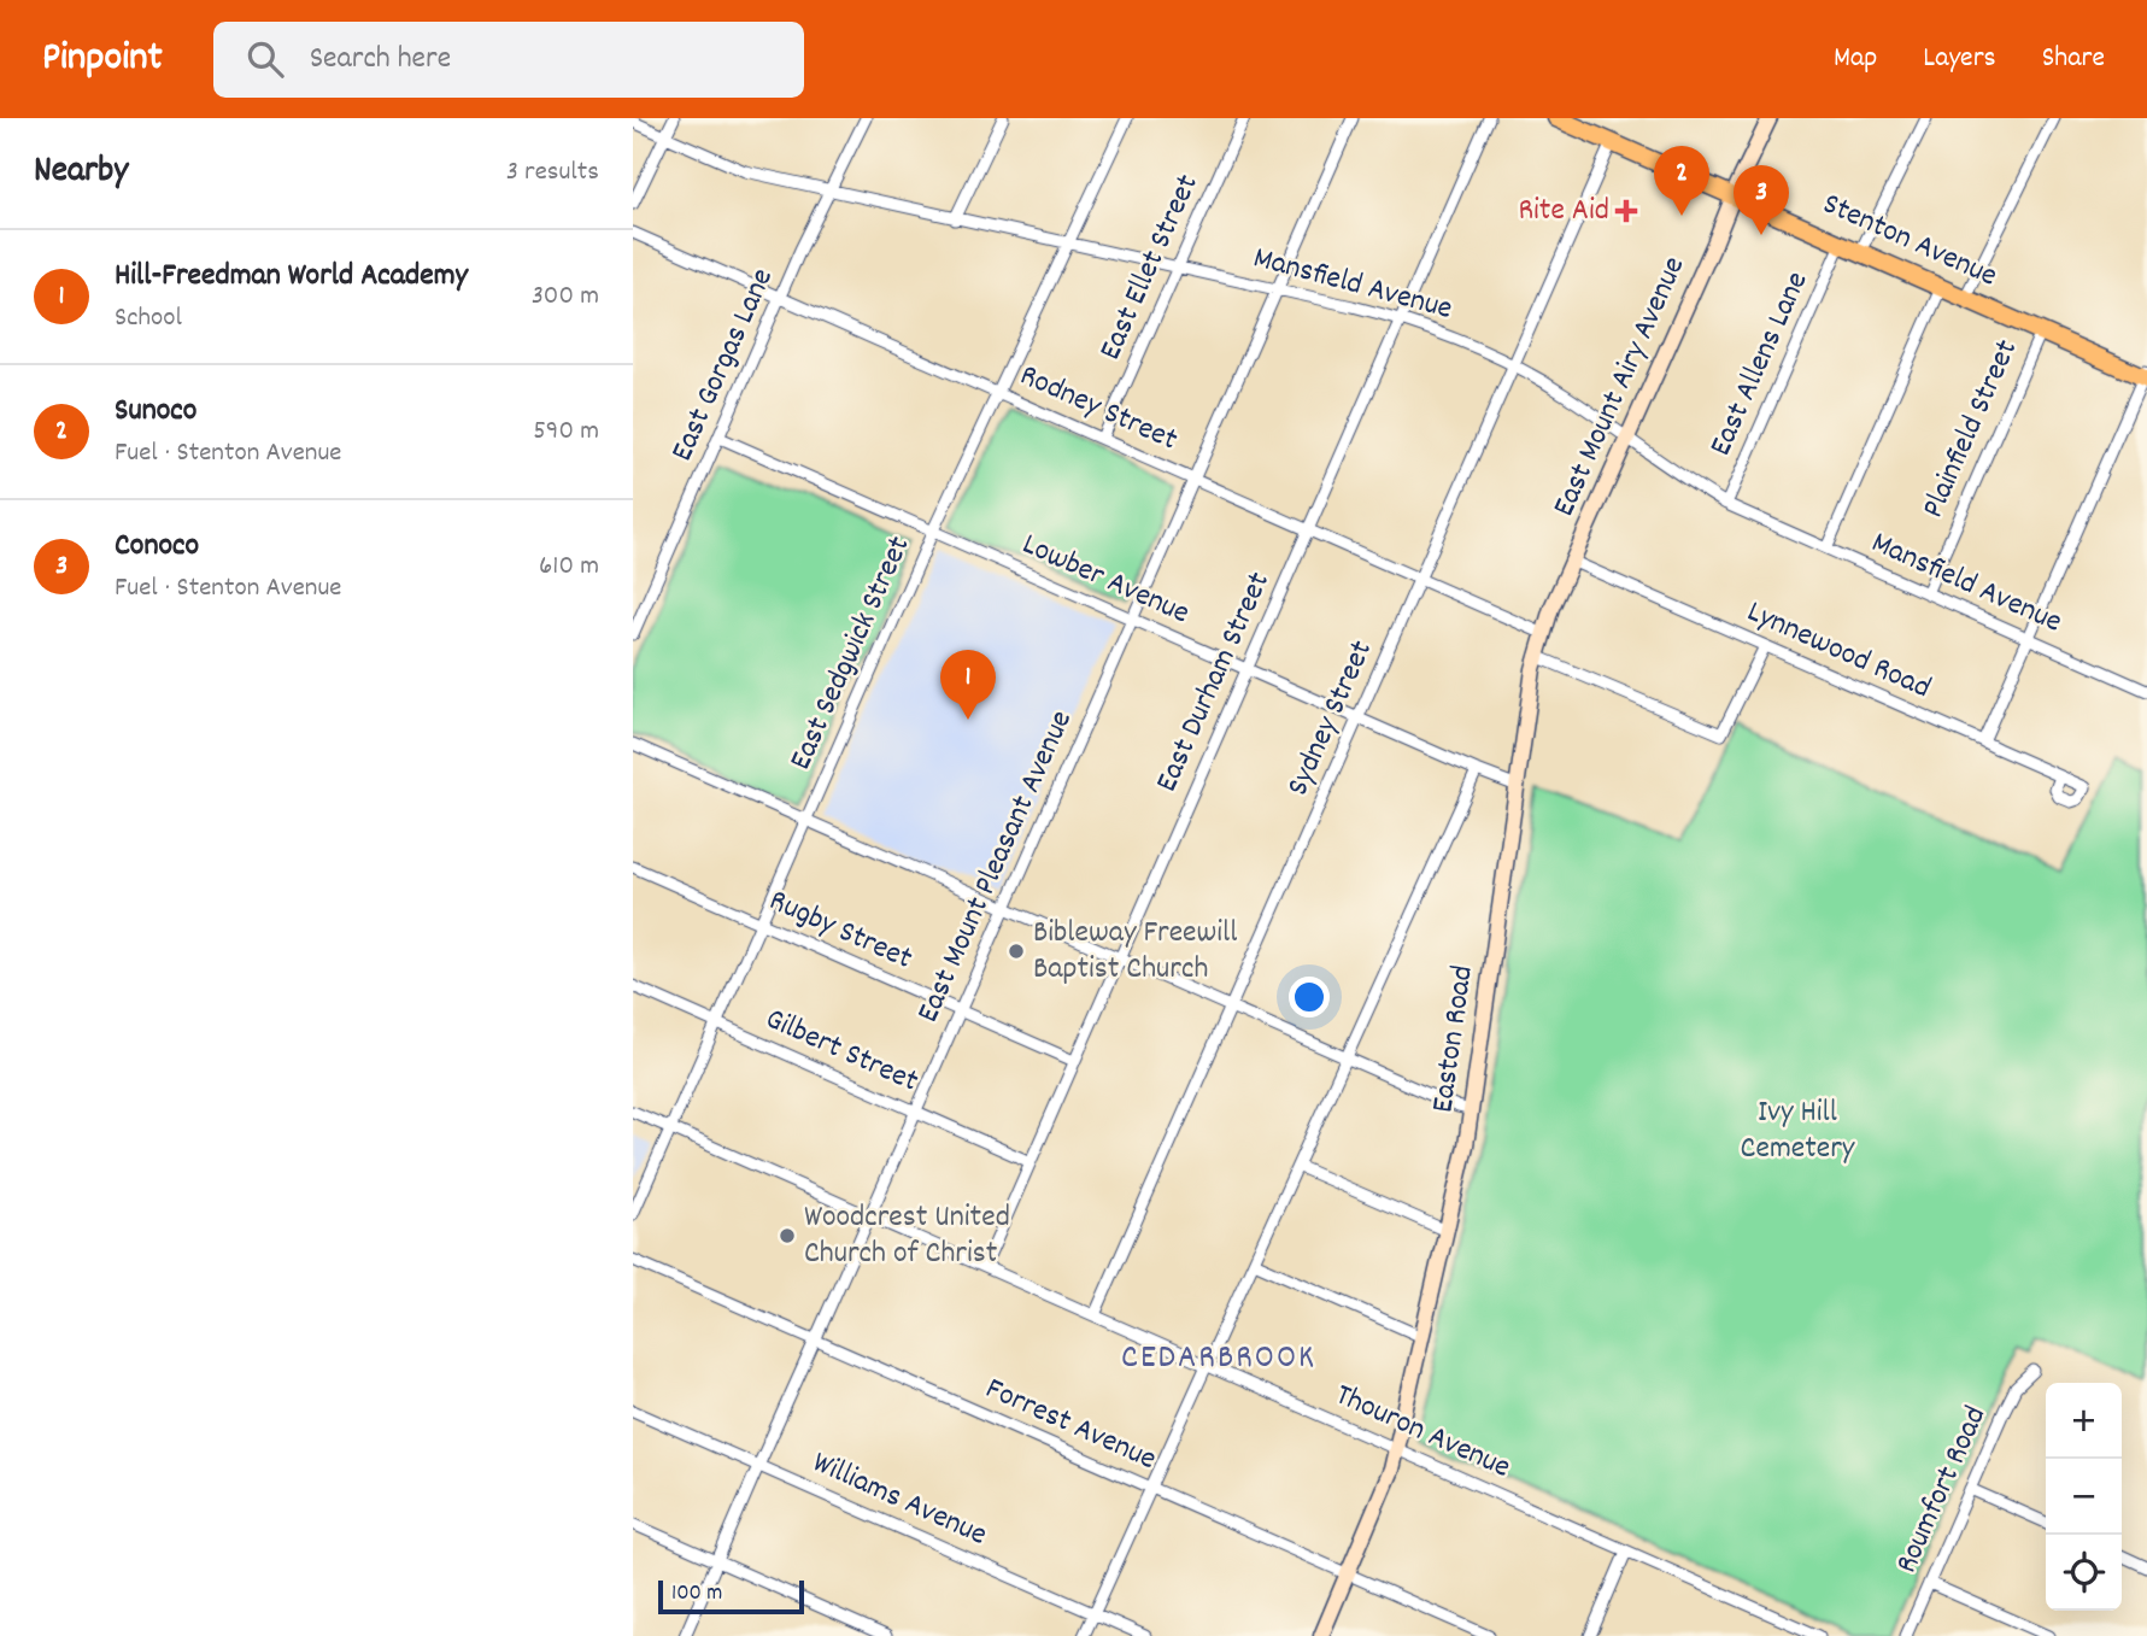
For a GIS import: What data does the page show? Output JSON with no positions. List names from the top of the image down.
{
  "streets": {
    "main road": ["Stenton Avenue", "East Mount Airy Avenue", "Easton Road"],
    "street": [
      "East Ellet Street",
      "Mansfield Avenue",
      "East Allens Lane",
      "East Gorgas Lane",
      "Rodney Street",
      "Plainfield Street",
      "Lowber Avenue",
      "Lynnewood Road",
      "East Sedgwick Street",
      "East Durham Street",
      "Sydney Street",
      "East Mount Pleasant Avenue",
      "Rugby Street",
      "Gilbert Street",
      "Forrest Avenue",
      "Thouron Avenue",
      "Roumfort Road",
      "Williams Avenue"
    ]
  },
  "crossings": [
    ["Stenton Avenue", "East Allens Lane"],
    ["Stenton Avenue", "East Mount Airy Avenue"],
    ["Stenton Avenue", "Plainfield Street"],
    ["Stenton Avenue", "Sydney Street"],
    ["East Ellet Street", "Mansfield Avenue"],
    ["East Ellet Street", "Rodney Street"],
    ["Mansfield Avenue", "East Allens Lane"],
    ["Mansfield Avenue", "East Gorgas Lane"],
    ["Mansfield Avenue", "East Mount Airy Avenue"],
    ["Mansfield Avenue", "Plainfield Street"],
    ["Mansfield Avenue", "East Sedgwick Street"],
    ["Mansfield Avenue", "East Durham Street"],
    ["Mansfield Avenue", "Sydney Street"],
    ["Mansfield Avenue", "East Mount Pleasant Avenue"],
    ["East Gorgas Lane", "Rodney Street"],
    ["East Gorgas Lane", "Lowber Avenue"],
    ["East Mount Airy Avenue", "Rodney Street"],
    ["East Mount Airy Avenue", "Lynnewood Road"],
    ["East Mount Airy Avenue", "Easton Road"],
    ["Rodney Street", "East Sedgwick Street"],
    ["Rodney Street", "East Durham Street"],
    ["Rodney Street", "Sydney Street"],
    ["Rodney Street", "East Mount Pleasant Avenue"],
    ["Rodney Street", "Easton Road"],
    ["Lowber Avenue", "East Sedgwick Street"],
    ["Lowber Avenue", "East Durham Street"],
    ["Lowber Avenue", "Sydney Street"],
    ["Lowber Avenue", "East Mount Pleasant Avenue"],
    ["Lowber Avenue", "Easton Road"],
    ["East Sedgwick Street", "Rugby Street"],
    ["East Sedgwick Street", "Gilbert Street"],
    ["East Sedgwick Street", "Thouron Avenue"],
    ["East Durham Street", "Rugby Street"],
    ["East Durham Street", "Gilbert Street"],
    ["East Durham Street", "Thouron Avenue"],
    ["Sydney Street", "Thouron Avenue"],
    ["East Mount Pleasant Avenue", "Rugby Street"],
    ["East Mount Pleasant Avenue", "Gilbert Street"],
    ["East Mount Pleasant Avenue", "Forrest Avenue"],
    ["East Mount Pleasant Avenue", "Thouron Avenue"],
    ["East Mount Pleasant Avenue", "Williams Avenue"],
    ["Easton Road", "Forrest Avenue"],
    ["Easton Road", "Thouron Avenue"]
  ],
  "districts": ["CEDARBROOK"],
  "parks": ["Ivy Hill Cemetery"],
  "places": {
    "health": ["Rite Aid"],
    "other": ["Bibleway Freewill Baptist Church", "Woodcrest United Church of Christ"]
  },
  "scale_bar": "100 m",
  "page": {
    "header": "Pinpoint",
    "search": "Search here",
    "nav": ["Map", "Layers", "Share"],
    "heading": ["Nearby", "3 results"],
    "pins": ["2", "3", "1"],
    "list": [
      {
        "mark": "1",
        "name": "Hill-Freedman World Academy",
        "note": "School",
        "value": "300 m"
      },
      {
        "mark": "2",
        "name": "Sunoco",
        "note": "Fuel · Stenton Avenue",
        "value": "590 m"
      },
      {
        "mark": "3",
        "name": "Conoco",
        "note": "Fuel · Stenton Avenue",
        "value": "610 m"
      }
    ],
    "map_buttons": ["+", "−"],
    "scale": "100 m"
  }
}
